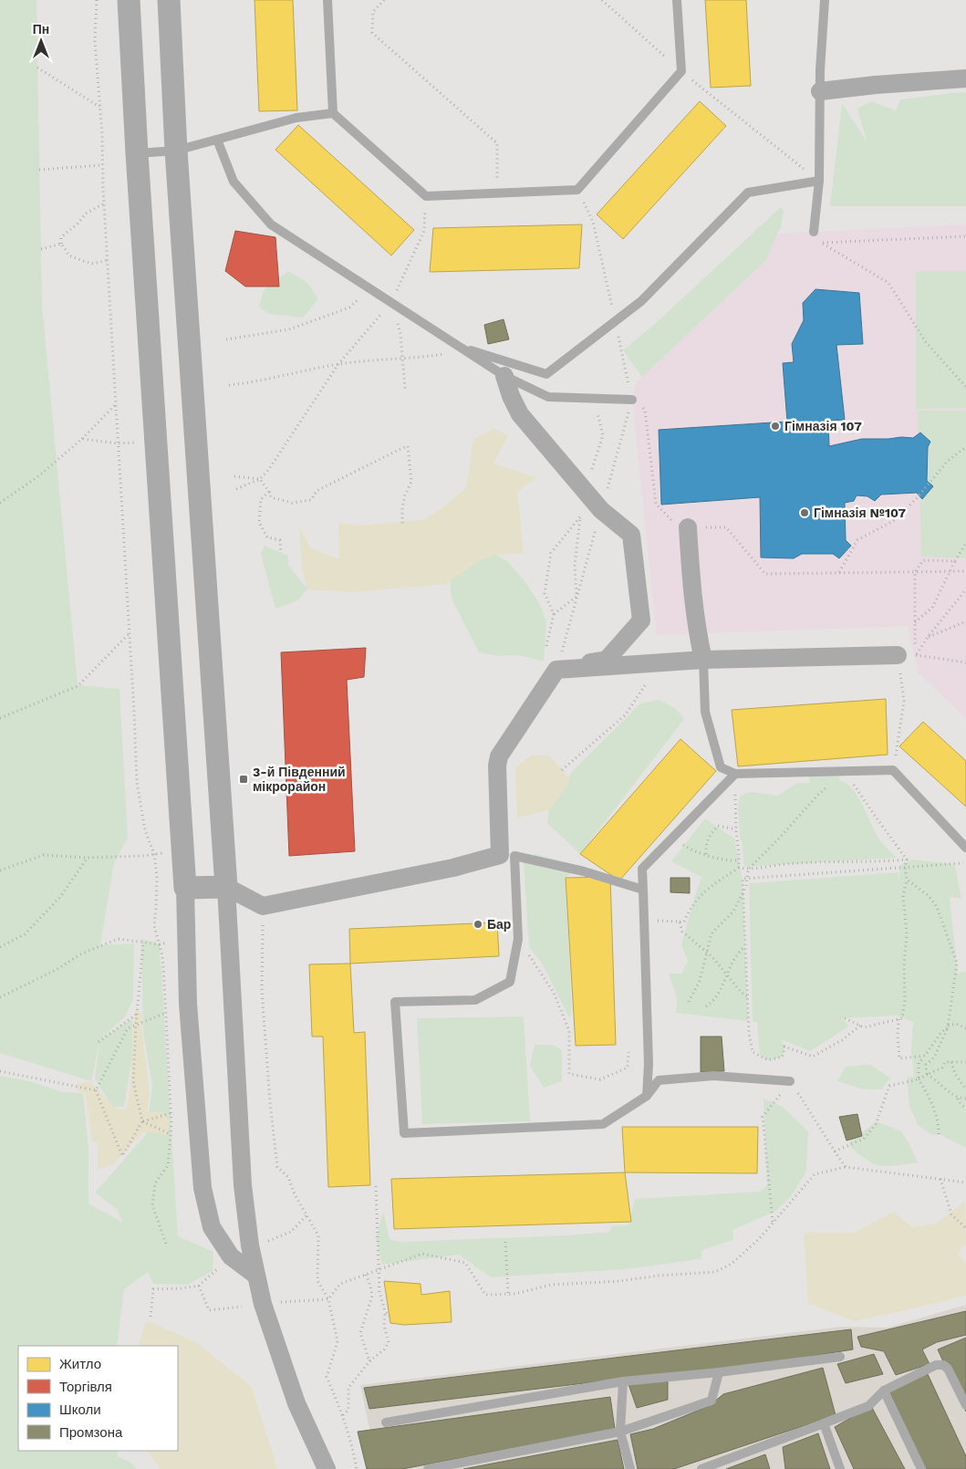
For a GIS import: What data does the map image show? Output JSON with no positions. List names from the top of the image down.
{
  "places": {
    "other": ["Гімназія 107", "Гімназія №107", "Бар"],
    "transit": ["3-й Південний мікрорайон"]
  },
  "legend": [
    "Житло",
    "Торгівля",
    "Школи",
    "Промзона"
  ],
  "north": "top"
}
